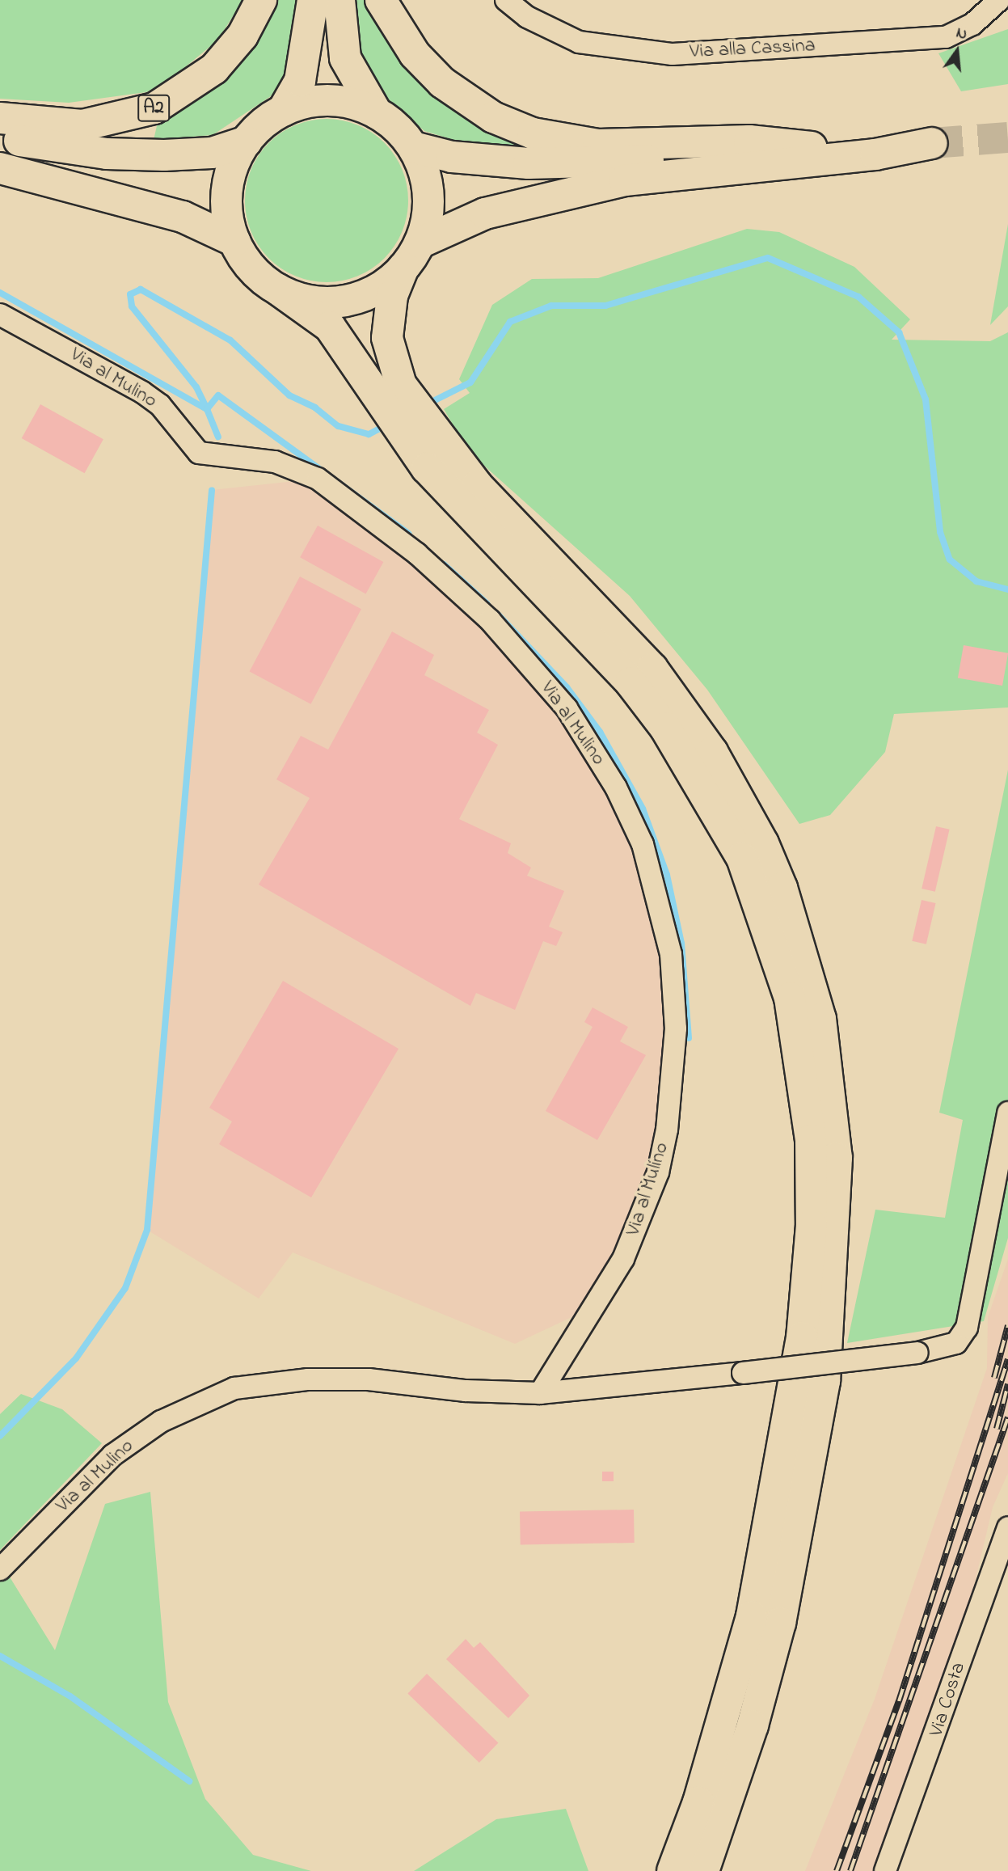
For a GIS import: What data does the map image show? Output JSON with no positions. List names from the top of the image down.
{
  "streets": {
    "highway": ["A2"],
    "street": ["Via alla Cassina", "Via al Mulino", "Via Costa"]
  },
  "north": "top"
}
